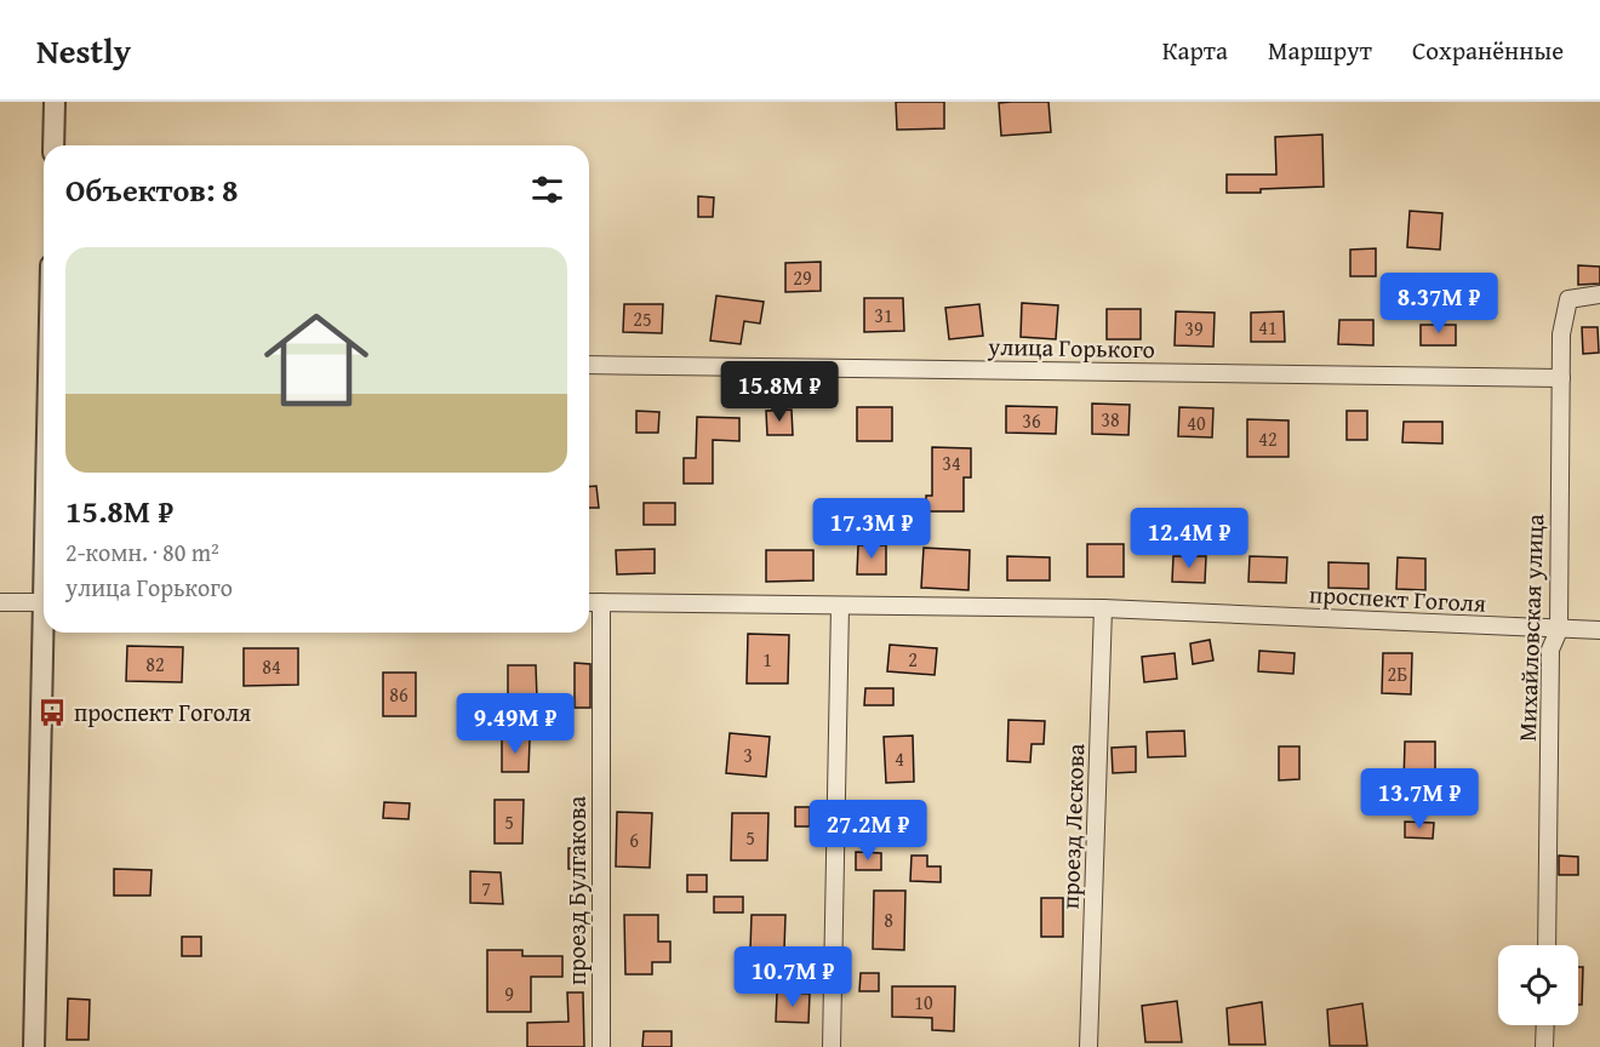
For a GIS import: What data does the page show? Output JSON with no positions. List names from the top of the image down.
{
  "streets": {
    "street": [
      "улица Горького",
      "проспект Гоголя",
      "Михайловская улица",
      "проезд Лескова",
      "проезд Булгакова"
    ]
  },
  "crossings": [
    ["улица Горького", "Михайловская улица"],
    ["проспект Гоголя", "Михайловская улица"],
    ["проспект Гоголя", "проезд Лескова"],
    ["проспект Гоголя", "проезд Булгакова"]
  ],
  "places": {
    "bus stop": ["проспект Гоголя"]
  },
  "house_numbers": [
    "29",
    "31",
    "25",
    "41",
    "39",
    "38",
    "36",
    "40",
    "42",
    "34",
    "1",
    "2",
    "82",
    "84",
    "2Б",
    "86",
    "3",
    "4",
    "5",
    "5",
    "6",
    "7",
    "8",
    "9",
    "10"
  ],
  "page": {
    "header": "Nestly",
    "nav": ["Карта", "Маршрут", "Сохранённые"],
    "heading": "Объектов: 8",
    "list": [
      {
        "name": "15.8M ₽",
        "note": "2-комн. · 80 m² · улица Горького"
      }
    ],
    "price": [
      "8.37M ₽",
      "15.8M ₽",
      "17.3M ₽",
      "12.4M ₽",
      "9.49M ₽",
      "13.7M ₽",
      "27.2M ₽",
      "10.7M ₽"
    ]
  }
}
